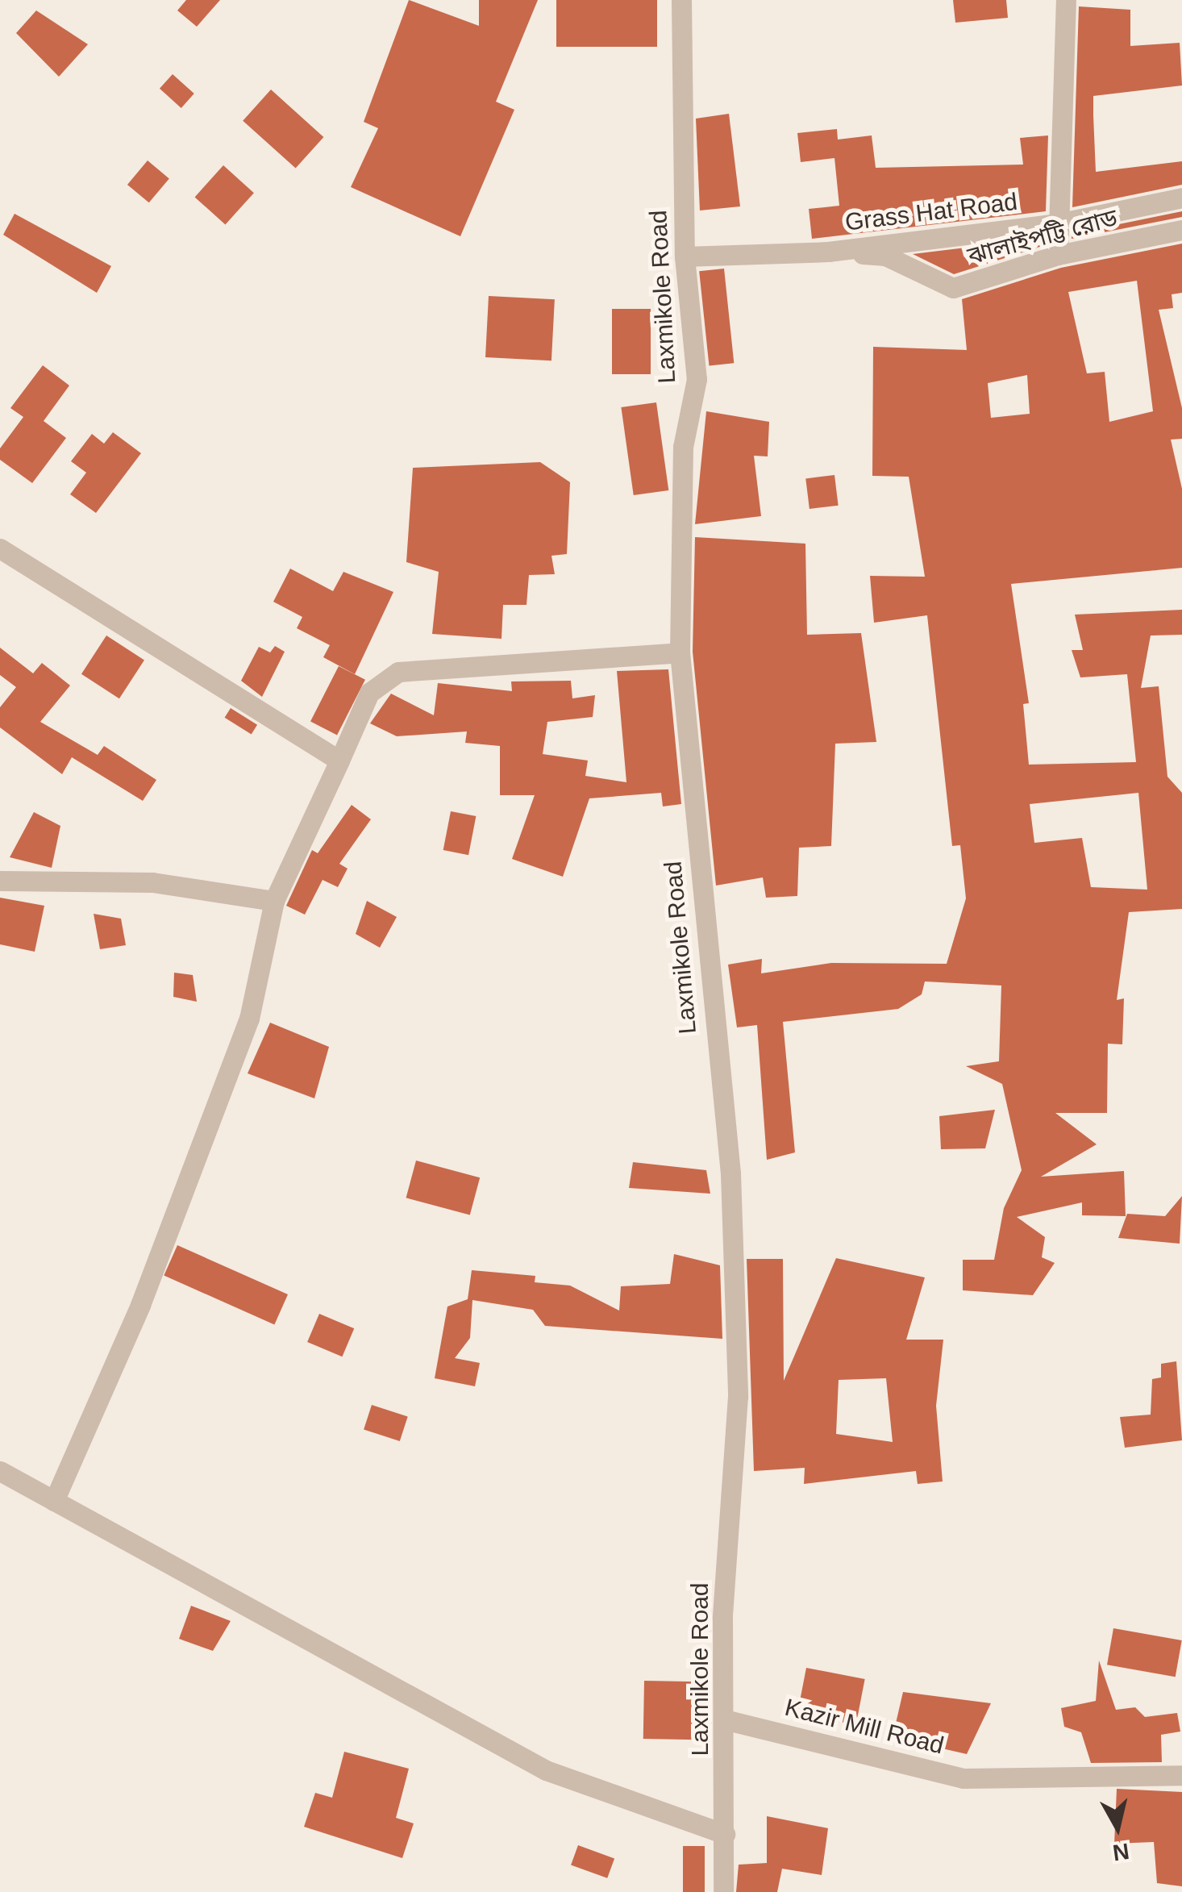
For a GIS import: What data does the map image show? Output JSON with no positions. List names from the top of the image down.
{
  "streets": {
    "street": [
      "Grass Hat Road",
      "ঝালাইপট্টি রোড",
      "Laxmikole Road",
      "Kazir Mill Road"
    ]
  },
  "crossings": [
    ["Grass Hat Road", "ঝালাইপট্টি রোড"],
    ["Grass Hat Road", "Laxmikole Road"],
    ["Laxmikole Road", "Kazir Mill Road"]
  ],
  "north": "bottom"
}
